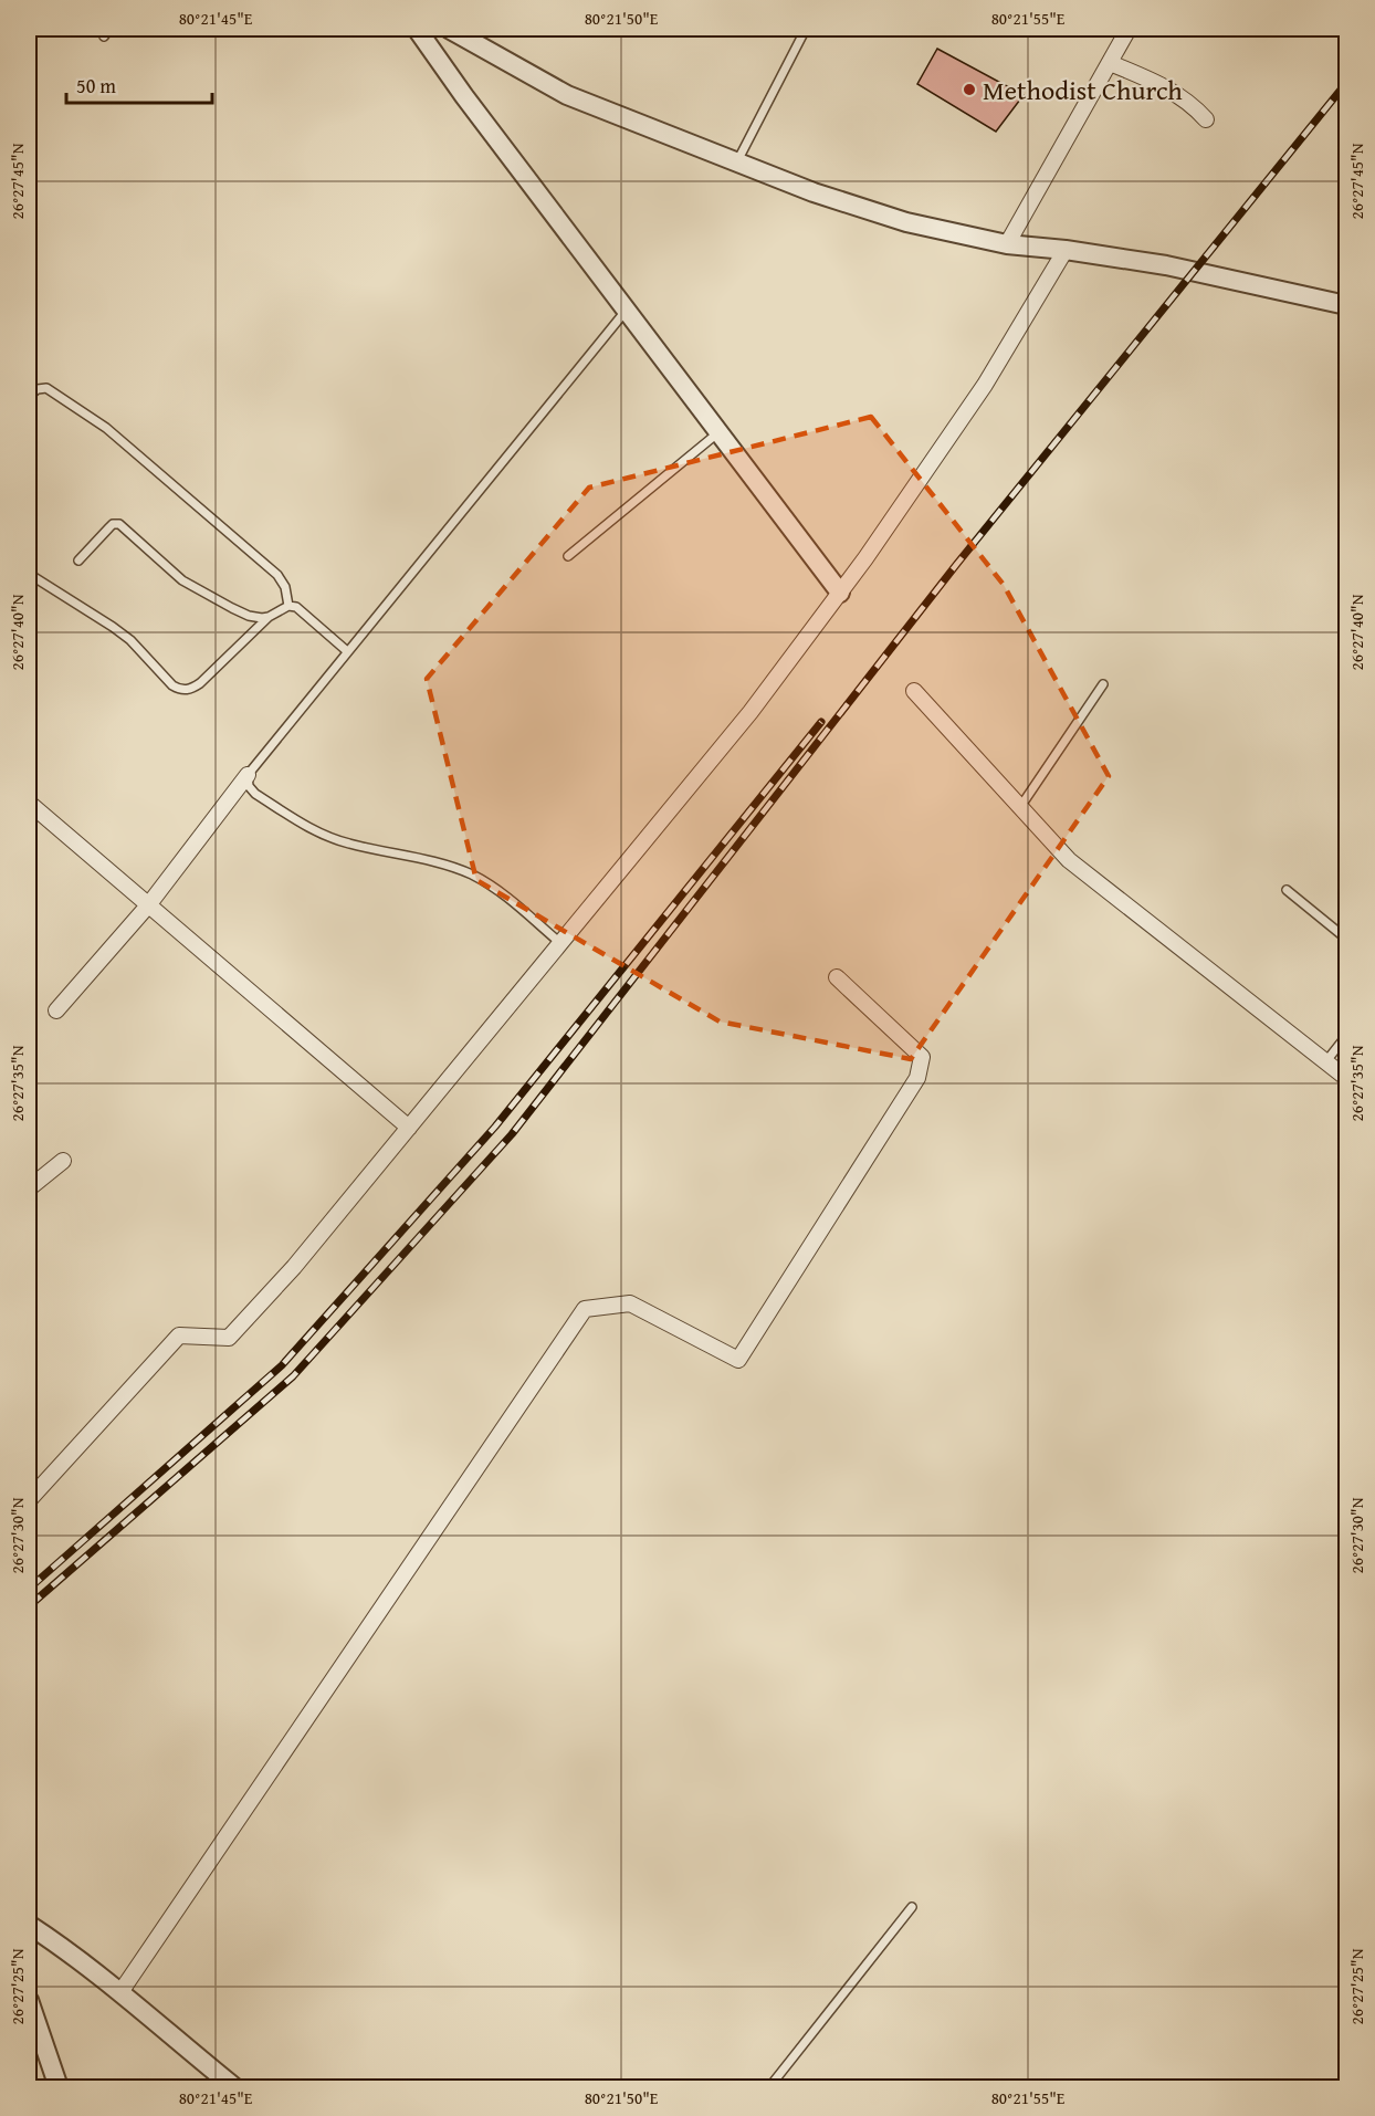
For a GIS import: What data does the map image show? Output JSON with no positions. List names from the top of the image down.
{
  "places": ["Methodist Church"],
  "scale_bar": "50 m",
  "coordinates": [
    "80°21'45\"E",
    "80°21'50\"E",
    "80°21'55\"E",
    "26°27'45\"N",
    "26°27'40\"N",
    "26°27'35\"N",
    "26°27'30\"N",
    "26°27'25\"N"
  ]
}
